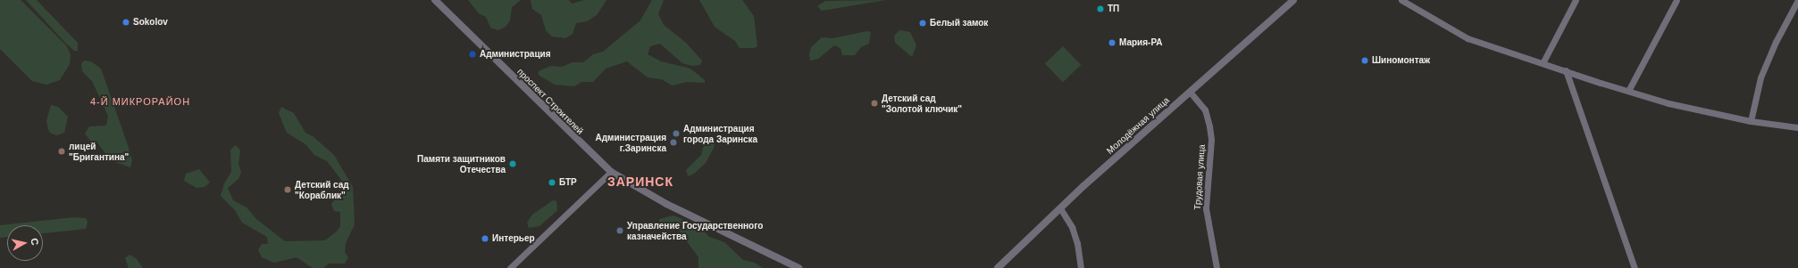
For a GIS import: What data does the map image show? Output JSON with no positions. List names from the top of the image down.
{
  "streets": {
    "street": ["проспект Строителей", "Молодёжная улица", "Трудовая улица"]
  },
  "crossings": [
    ["Молодёжная улица", "Трудовая улица"]
  ],
  "districts": ["4-Й МИКРОРАЙОН", "ЗАРИНСК"],
  "places": [
    "ТП",
    "Sokolov",
    "Белый замок",
    "Мария-РА",
    "Администрация",
    "Шиномонтаж",
    "Детский сад \"Золотой ключик\"",
    "Администрация города Заринска",
    "Администрация г.Заринска",
    "лицей \"Бригантина\"",
    "Памяти защитников Отечества",
    "БТР",
    "Детский сад \"Кораблик\"",
    "Управление Государственного казначейства",
    "Интерьер"
  ],
  "north": "right"
}
